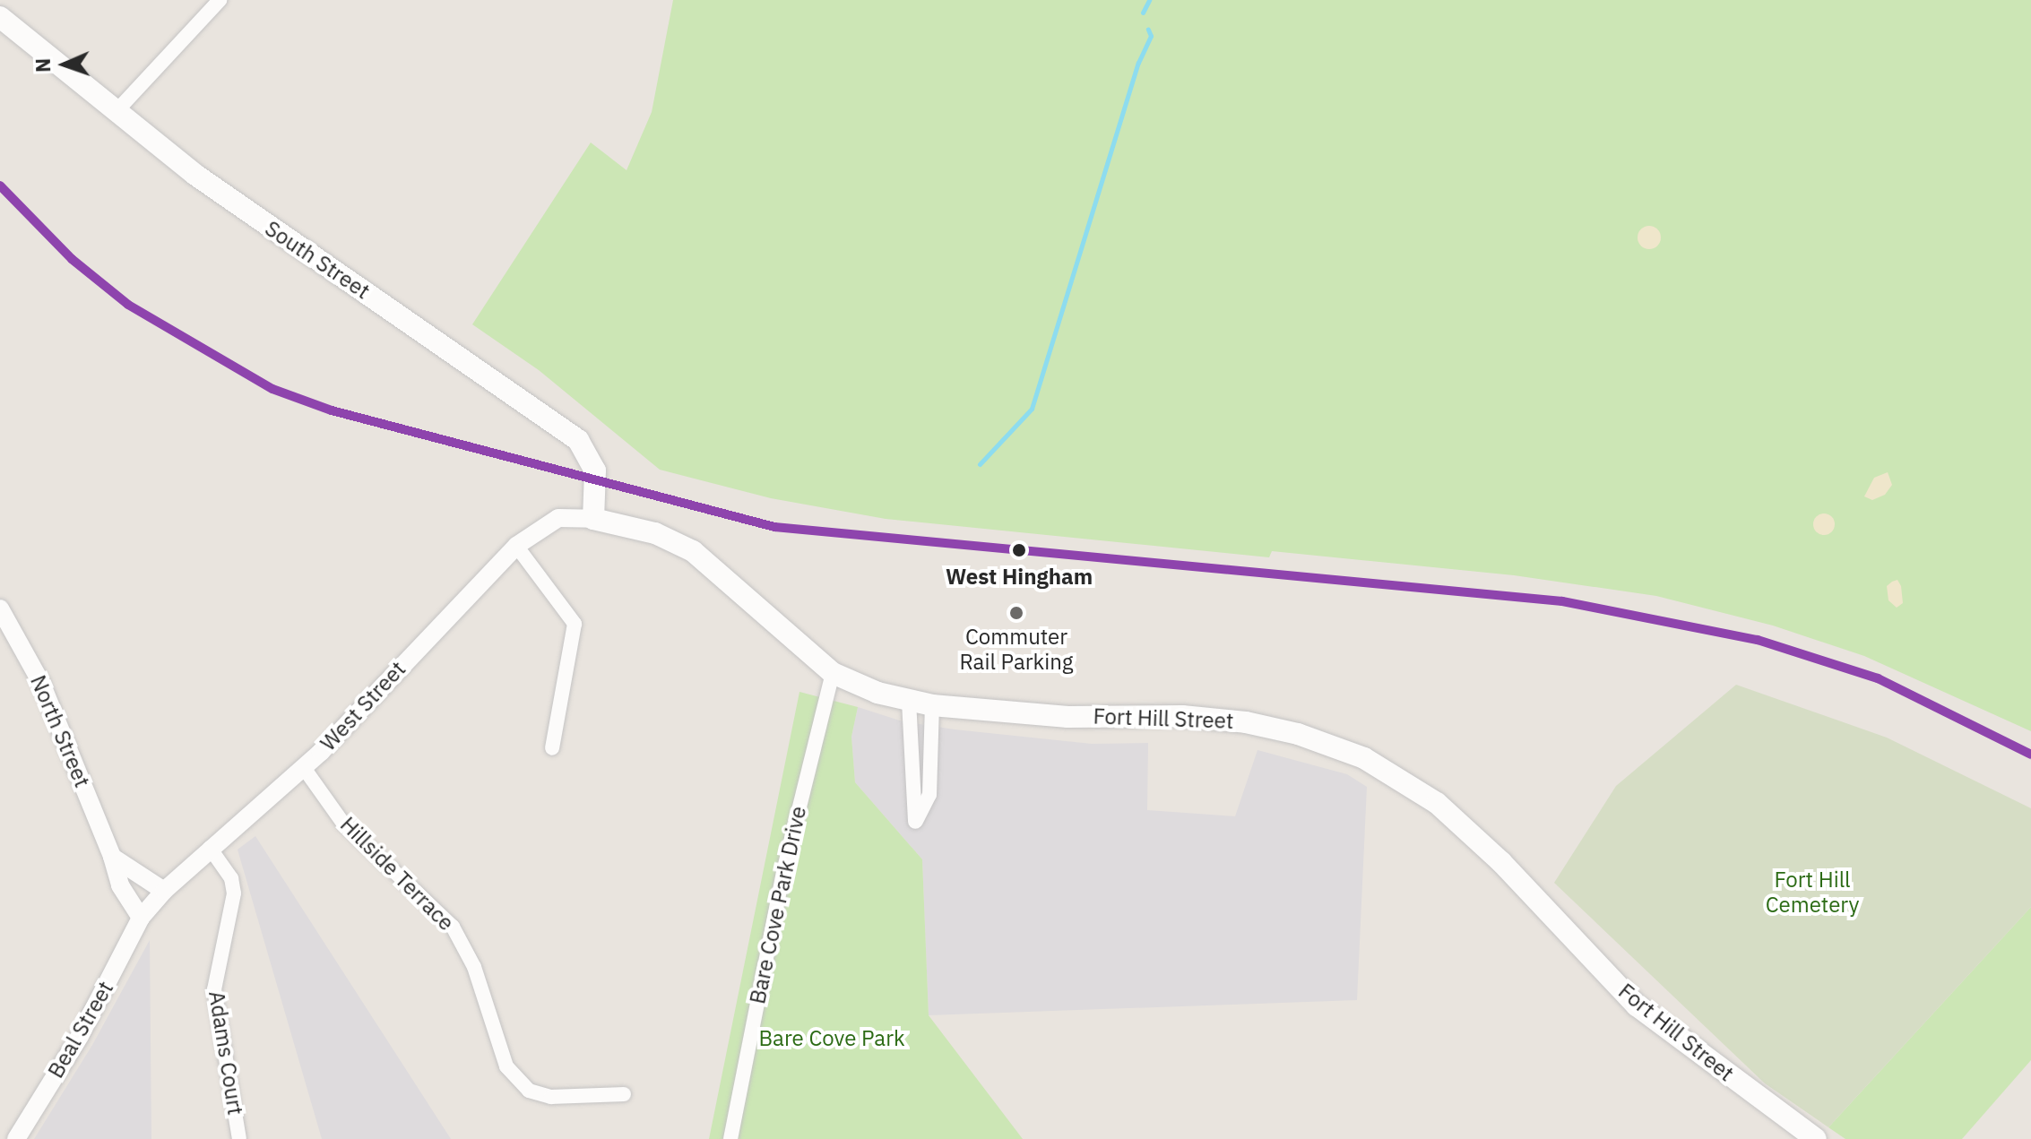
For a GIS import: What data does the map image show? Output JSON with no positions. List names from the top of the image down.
{
  "streets": {
    "main road": ["South Street", "Fort Hill Street"],
    "street": [
      "West Street",
      "North Street",
      "Hillside Terrace",
      "Bare Cove Park Drive",
      "Beal Street",
      "Adams Court"
    ]
  },
  "crossings": [
    ["South Street", "West Street"],
    ["South Street", "Fort Hill Street"],
    ["West Street", "Fort Hill Street"],
    ["West Street", "North Street"],
    ["West Street", "Hillside Terrace"],
    ["West Street", "Beal Street"],
    ["West Street", "Adams Court"],
    ["Fort Hill Street", "Bare Cove Park Drive"],
    ["North Street", "Beal Street"]
  ],
  "parks": ["Fort Hill Cemetery", "Bare Cove Park"],
  "places": ["West Hingham", "Commuter Rail Parking"],
  "north": "left"
}
